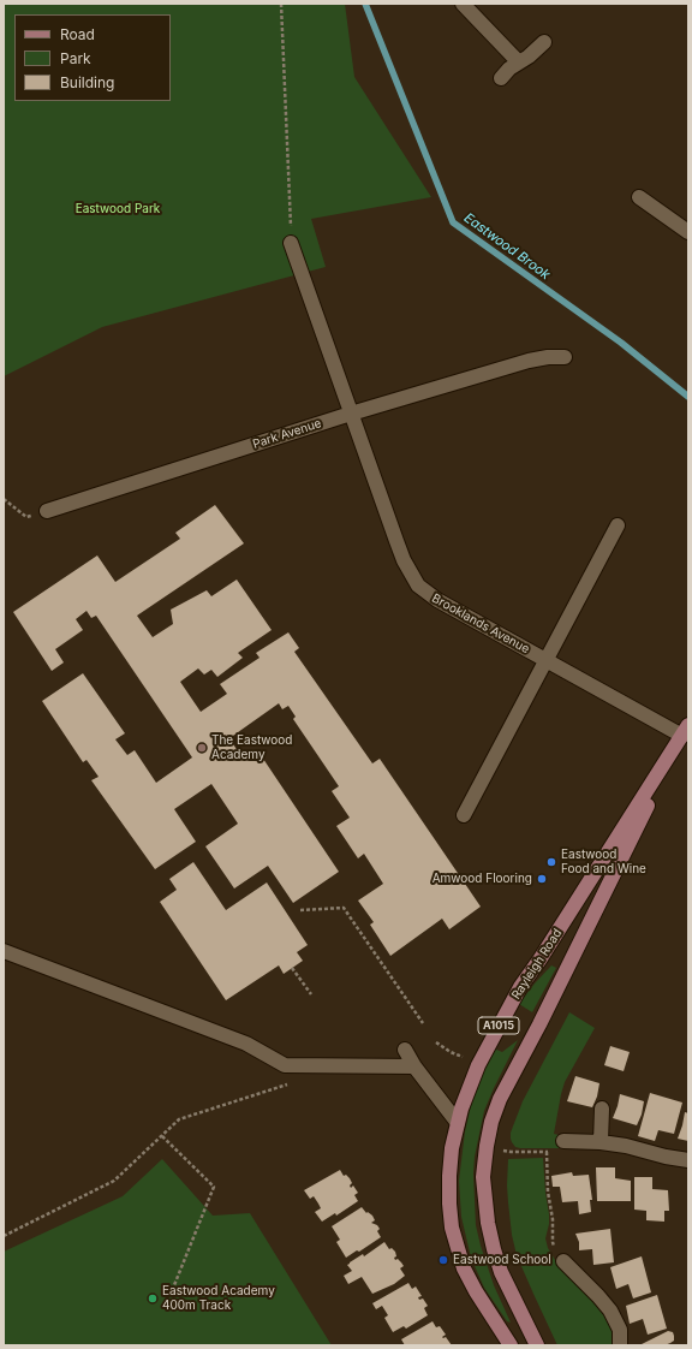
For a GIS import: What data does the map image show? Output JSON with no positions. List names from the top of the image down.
{
  "streets": {
    "main road": ["Rayleigh Road", "A1015"],
    "street": ["Park Avenue", "Brooklands Avenue"]
  },
  "crossings": [
    ["Park Avenue", "Brooklands Avenue"],
    ["Brooklands Avenue", "Rayleigh Road"]
  ],
  "water": ["Eastwood Brook"],
  "parks": ["Eastwood Park"],
  "places": [
    "The Eastwood Academy",
    "Eastwood Food and Wine",
    "Amwood Flooring",
    "Eastwood School",
    "Eastwood Academy 400m Track"
  ],
  "legend": ["Road", "Park", "Building"]
}
